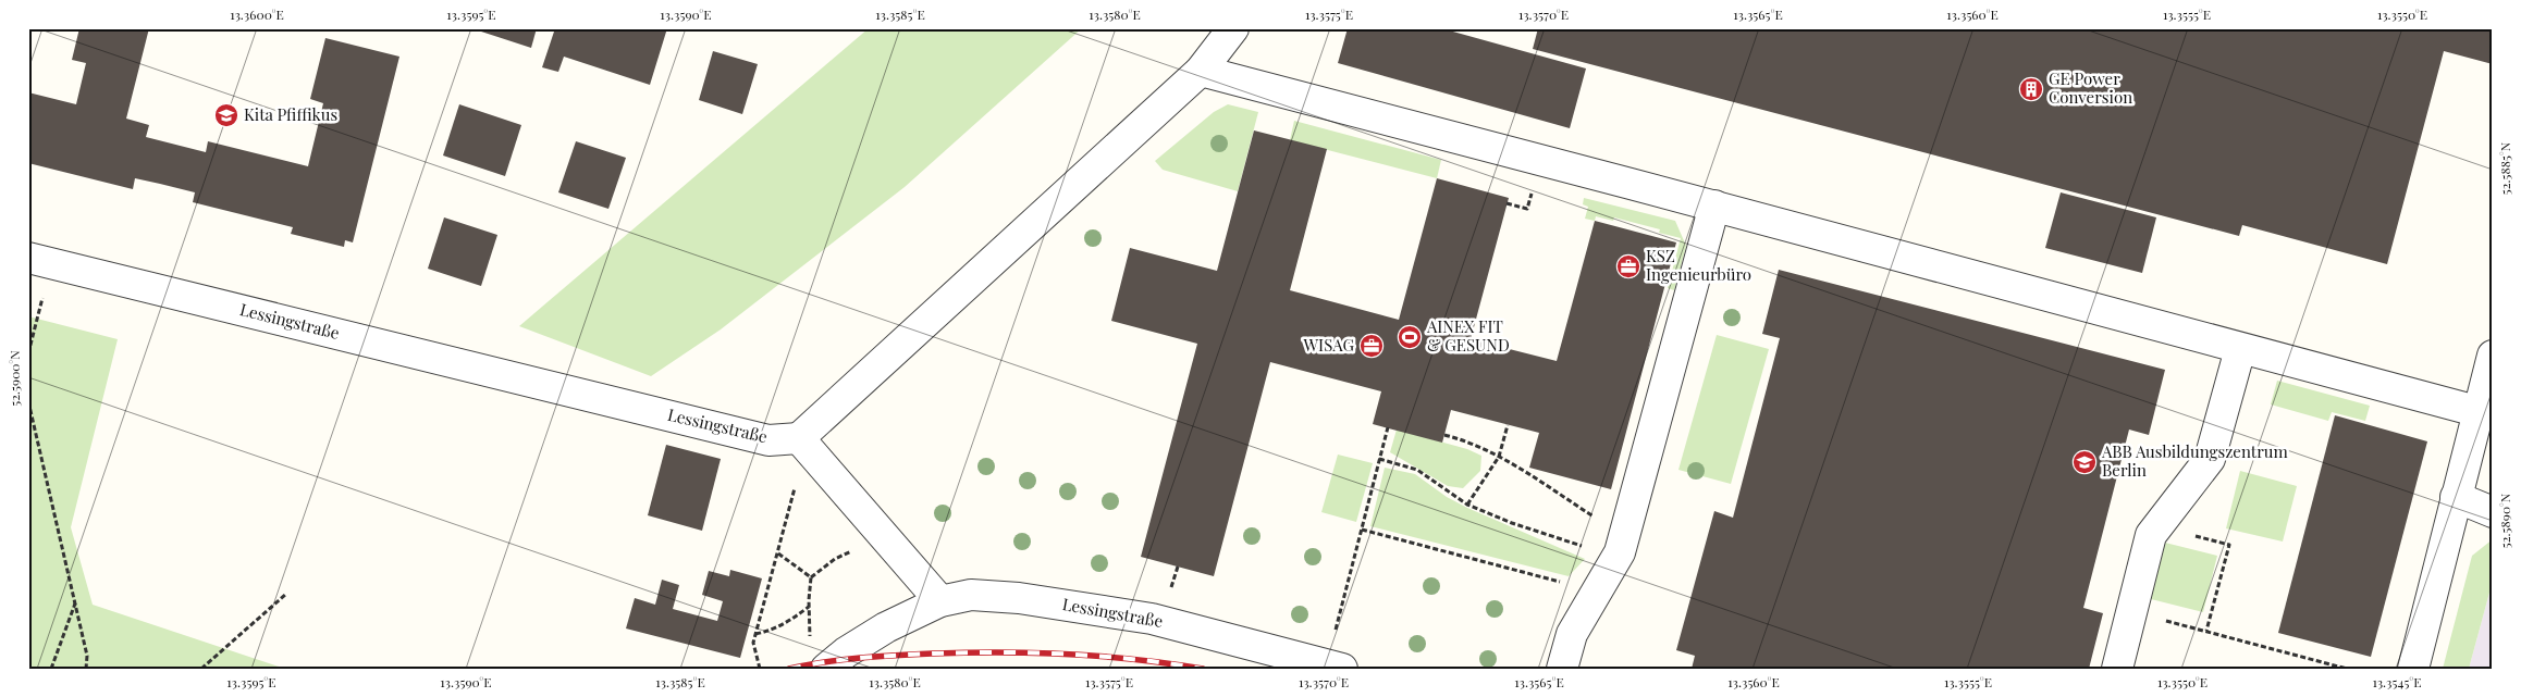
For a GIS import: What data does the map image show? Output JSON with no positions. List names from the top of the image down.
{
  "streets": {
    "street": ["Lessingstraße"]
  },
  "places": {
    "building": ["GE Power Conversion"],
    "school or university": ["Kita Pfiffikus", "ABB Ausbildungszentrum Berlin"],
    "office": ["KSZ Ingenieurbüro", "WISAG"],
    "sports": ["AINEX FIT & GESUND"]
  },
  "coordinates": [
    "13.3600°E",
    "13.3595°E",
    "13.3590°E",
    "13.3585°E",
    "13.3580°E",
    "13.3575°E",
    "13.3570°E",
    "13.3565°E",
    "13.3560°E",
    "13.3555°E",
    "13.3550°E",
    "52.5885°N",
    "52.5900°N",
    "52.5890°N",
    "13.3545°E"
  ]
}
